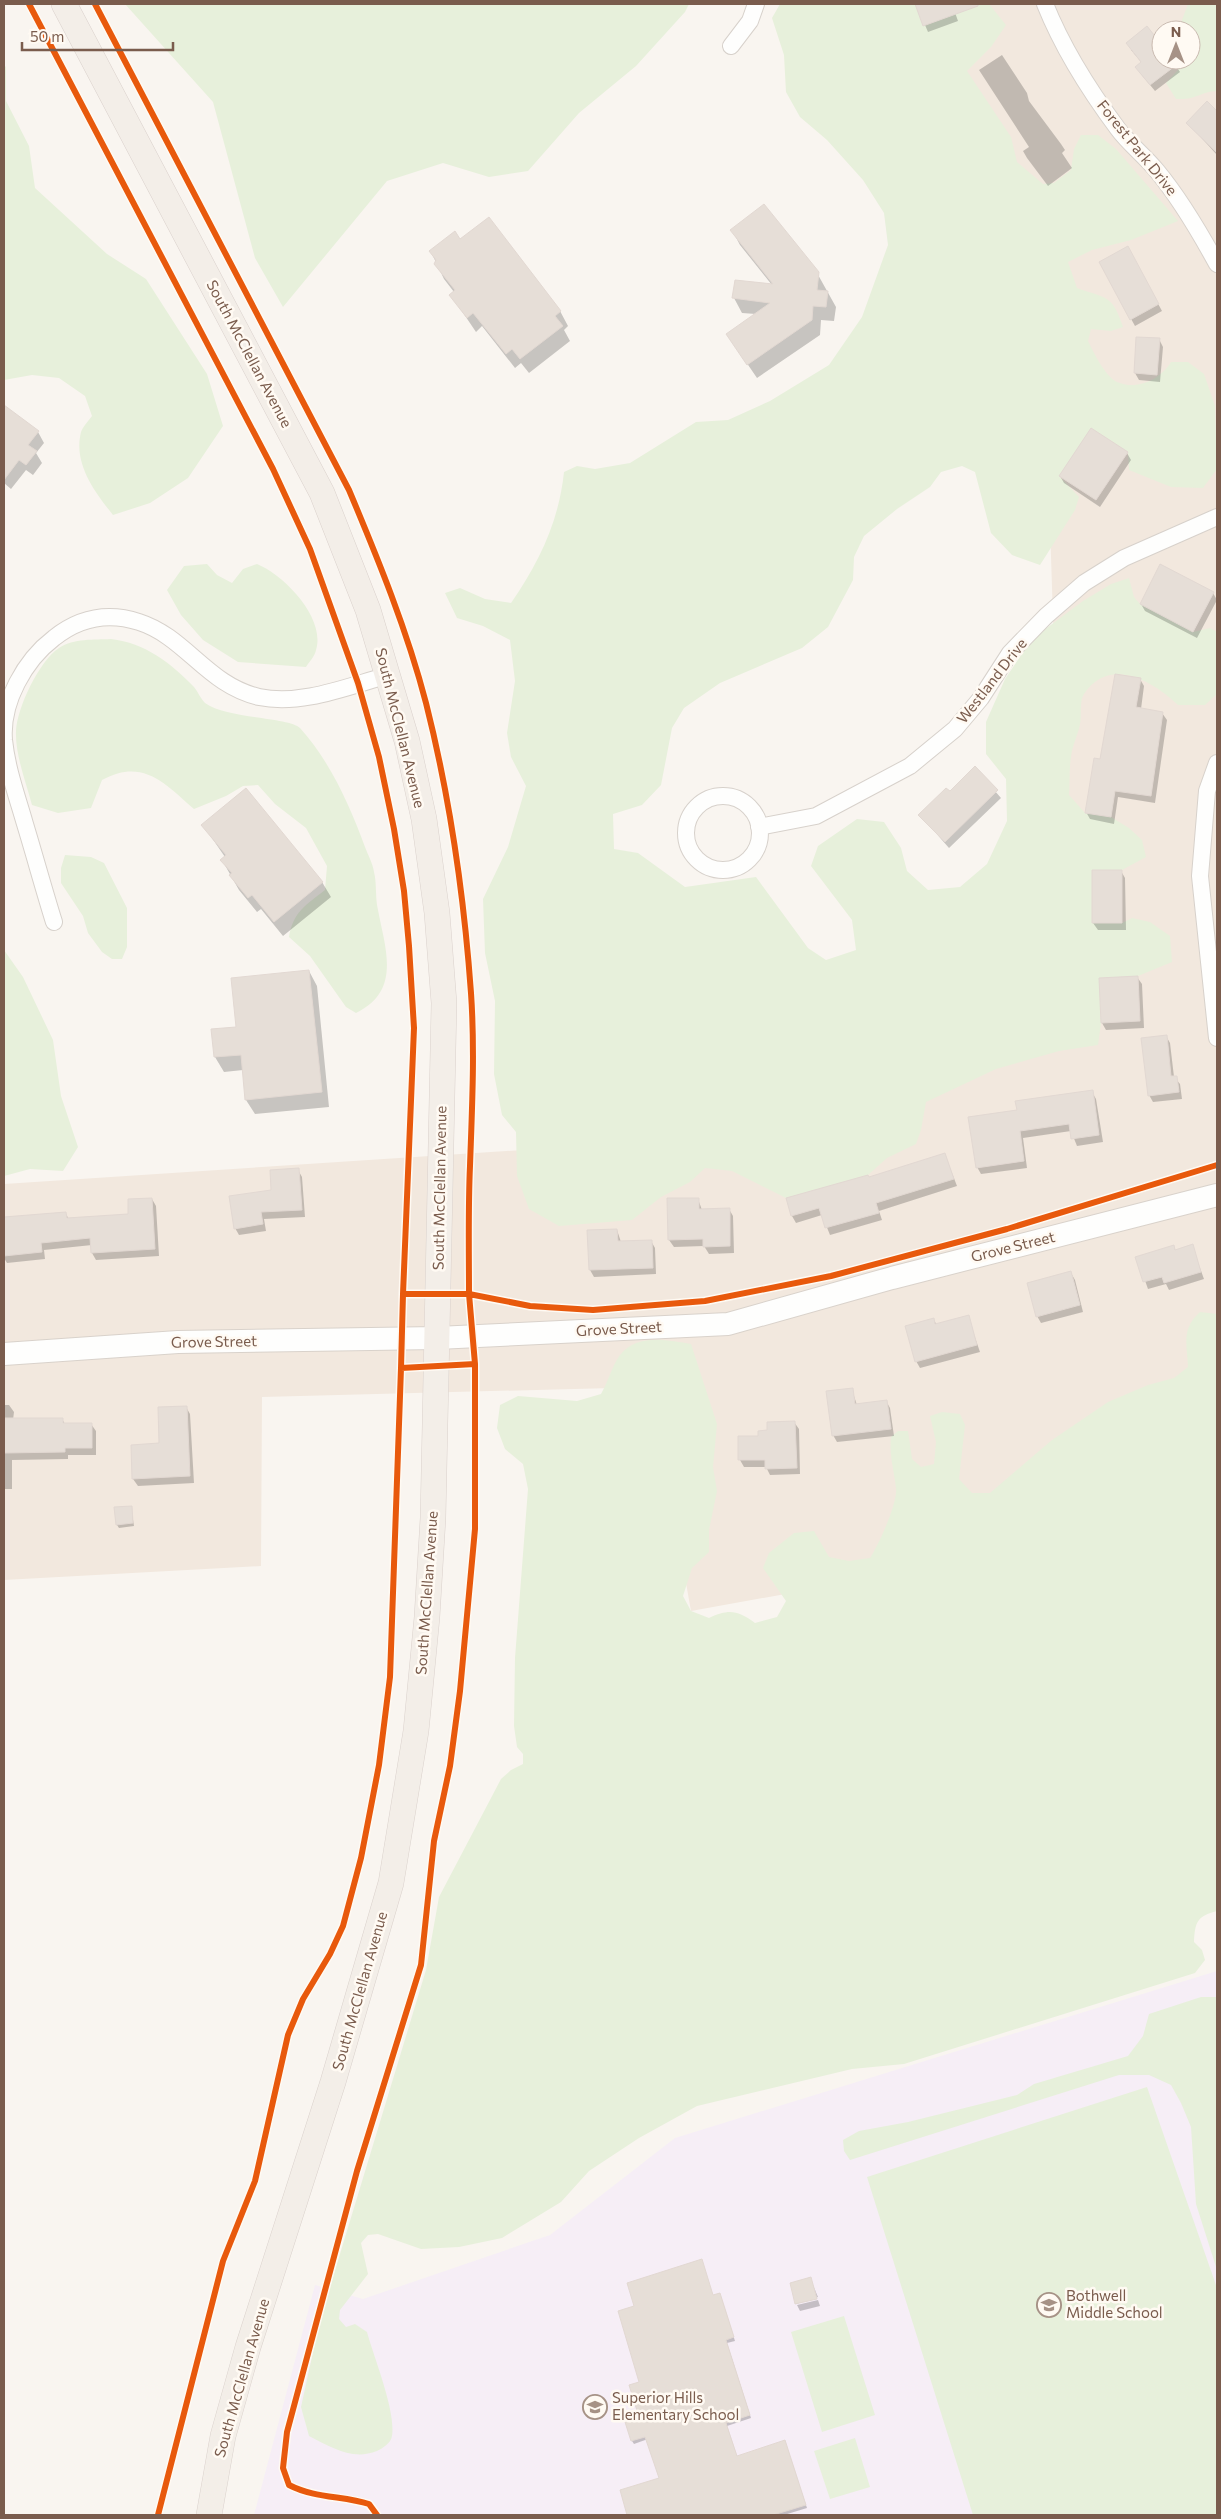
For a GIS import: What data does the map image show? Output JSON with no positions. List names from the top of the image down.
{
  "streets": {
    "main road": ["South McClellan Avenue", "Grove Street"],
    "street": ["Forest Park Drive", "Westland Drive"]
  },
  "crossings": [
    ["South McClellan Avenue", "Grove Street"]
  ],
  "places": {
    "school or university": ["Bothwell Middle School", "Superior Hills Elementary School"]
  },
  "scale_bar": "50 m",
  "north": "top"
}
